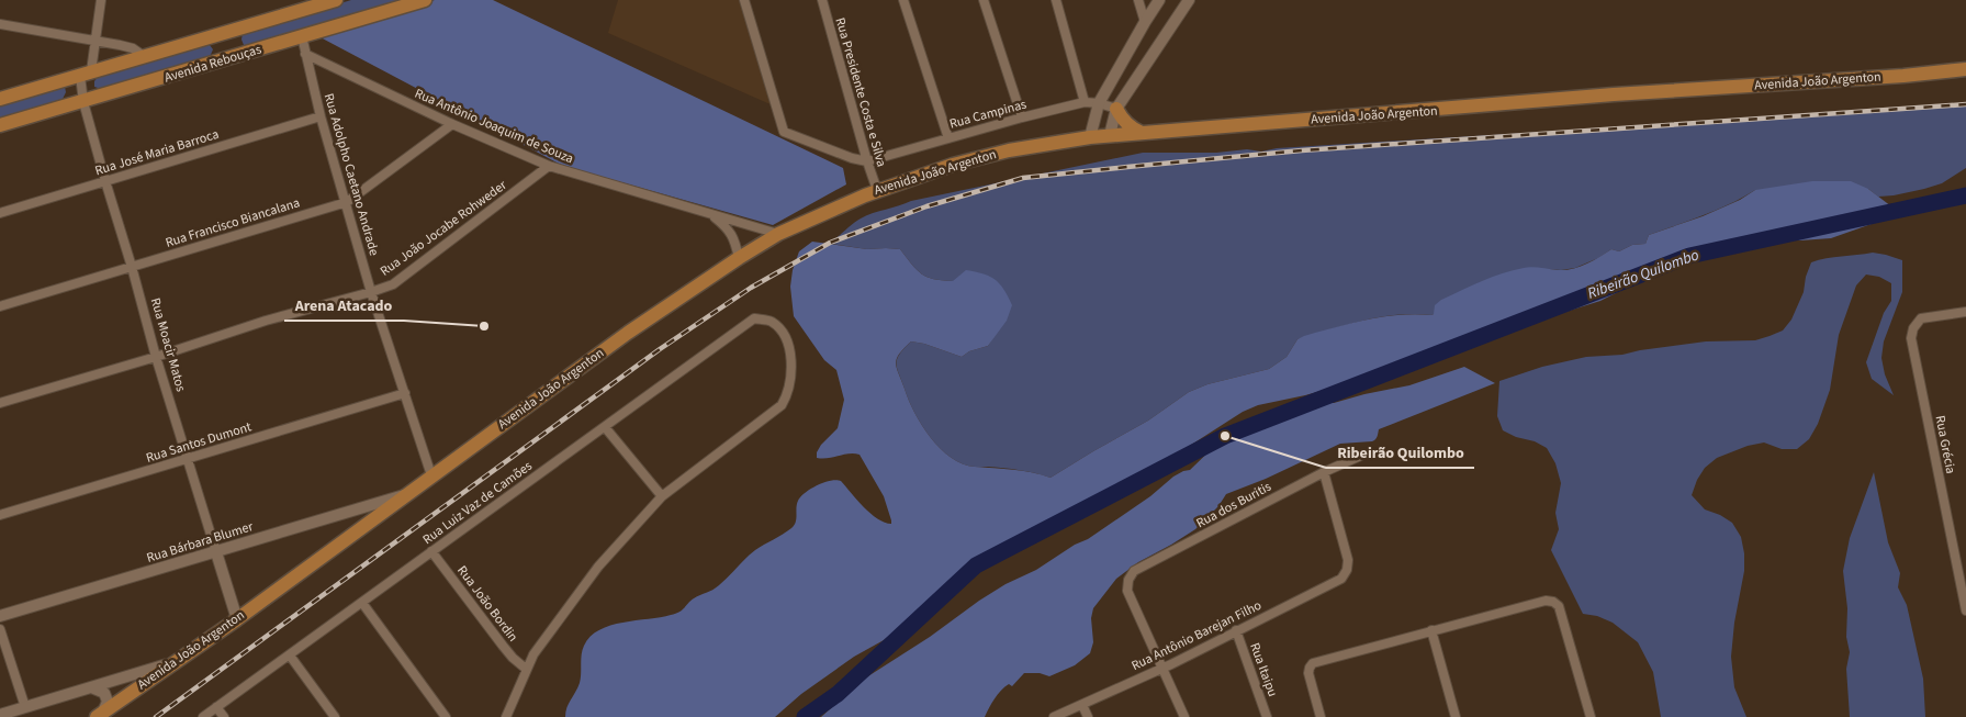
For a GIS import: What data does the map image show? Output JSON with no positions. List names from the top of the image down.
{
  "streets": {
    "main road": ["Avenida Rebouças", "Avenida João Argenton"],
    "street": [
      "Rua Presidente Costa e Silva",
      "Rua Campinas",
      "Rua Antônio Joaquim de Souza",
      "Rua José Maria Barroca",
      "Rua Adolpho Caetano Andrade",
      "Rua Francisco Biancalana",
      "Rua João Jocabe Rohweder",
      "Rua Moacir Matos",
      "Rua Santos Dumont",
      "Rua Grécia",
      "Rua Luiz Vaz de Camões",
      "Rua dos Buritis",
      "Rua Bárbara Blumer",
      "Rua João Bordin",
      "Rua Antônio Barejan Filho",
      "Rua Itaipu"
    ]
  },
  "crossings": [
    ["Avenida Rebouças", "Rua Adolpho Caetano Andrade"],
    ["Avenida Rebouças", "Rua Moacir Matos"],
    ["Avenida João Argenton", "Rua Presidente Costa e Silva"],
    ["Avenida João Argenton", "Rua Antônio Joaquim de Souza"],
    ["Avenida João Argenton", "Rua Adolpho Caetano Andrade"],
    ["Avenida João Argenton", "Rua Moacir Matos"],
    ["Avenida João Argenton", "Rua Bárbara Blumer"],
    ["Rua Presidente Costa e Silva", "Rua Campinas"],
    ["Rua Antônio Joaquim de Souza", "Rua Adolpho Caetano Andrade"],
    ["Rua Antônio Joaquim de Souza", "Rua Francisco Biancalana"],
    ["Rua Antônio Joaquim de Souza", "Rua João Jocabe Rohweder"],
    ["Rua José Maria Barroca", "Rua Adolpho Caetano Andrade"],
    ["Rua José Maria Barroca", "Rua Moacir Matos"],
    ["Rua Adolpho Caetano Andrade", "Rua Francisco Biancalana"],
    ["Rua Adolpho Caetano Andrade", "Rua João Jocabe Rohweder"],
    ["Rua Adolpho Caetano Andrade", "Rua Santos Dumont"],
    ["Rua Francisco Biancalana", "Rua Moacir Matos"],
    ["Rua João Jocabe Rohweder", "Rua Moacir Matos"],
    ["Rua Moacir Matos", "Rua Santos Dumont"],
    ["Rua Moacir Matos", "Rua Bárbara Blumer"],
    ["Rua Luiz Vaz de Camões", "Rua João Bordin"],
    ["Rua dos Buritis", "Rua Antônio Barejan Filho"],
    ["Rua Antônio Barejan Filho", "Rua Itaipu"]
  ],
  "water": ["Ribeirão Quilombo"],
  "places": ["Arena Atacado", "Ribeirão Quilombo"]
}
